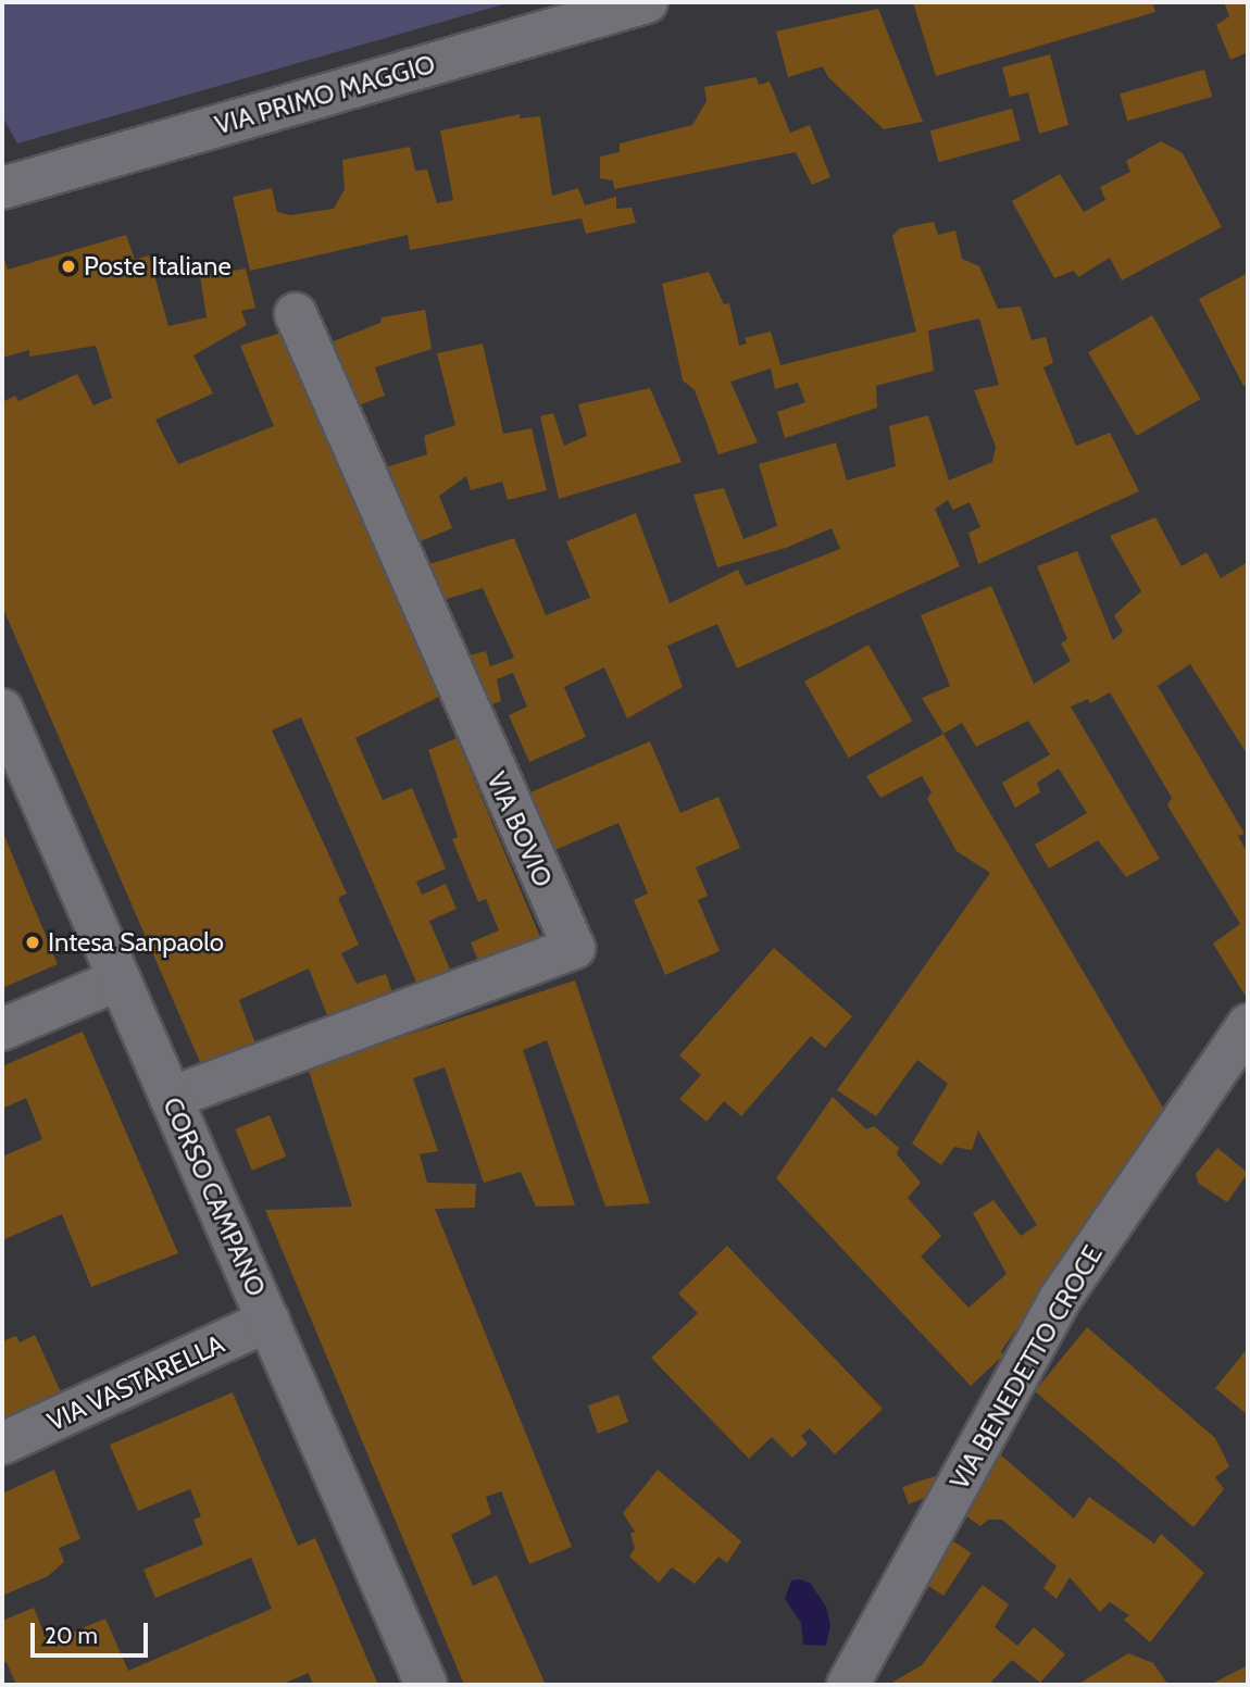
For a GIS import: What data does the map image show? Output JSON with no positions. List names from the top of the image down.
{
  "streets": {
    "street": [
      "VIA PRIMO MAGGIO",
      "VIA BOVIO",
      "CORSO CAMPANO",
      "VIA BENEDETTO CROCE",
      "VIA VASTARELLA"
    ]
  },
  "crossings": [
    ["VIA BOVIO", "CORSO CAMPANO"],
    ["CORSO CAMPANO", "VIA VASTARELLA"]
  ],
  "places": ["Poste Italiane", "Intesa Sanpaolo"],
  "scale_bar": "20 m"
}
